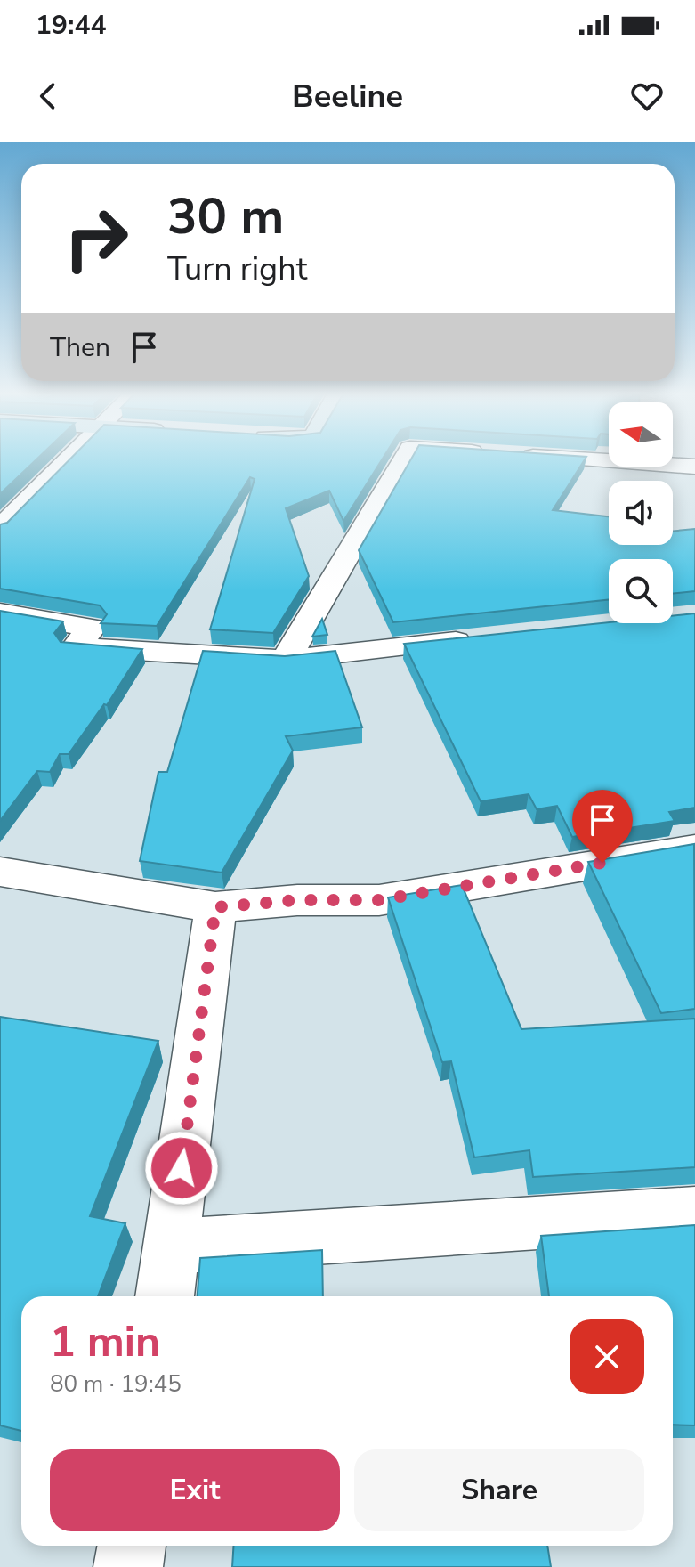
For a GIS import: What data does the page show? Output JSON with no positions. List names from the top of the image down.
{
  "north": "left",
  "page": {
    "status": "19:44",
    "header": "Beeline",
    "turn": ["30 m", "Turn right"],
    "then": "Then",
    "heading": ["1 min", "80 m · 19:45"],
    "buttons": ["Exit", "Share"]
  }
}
